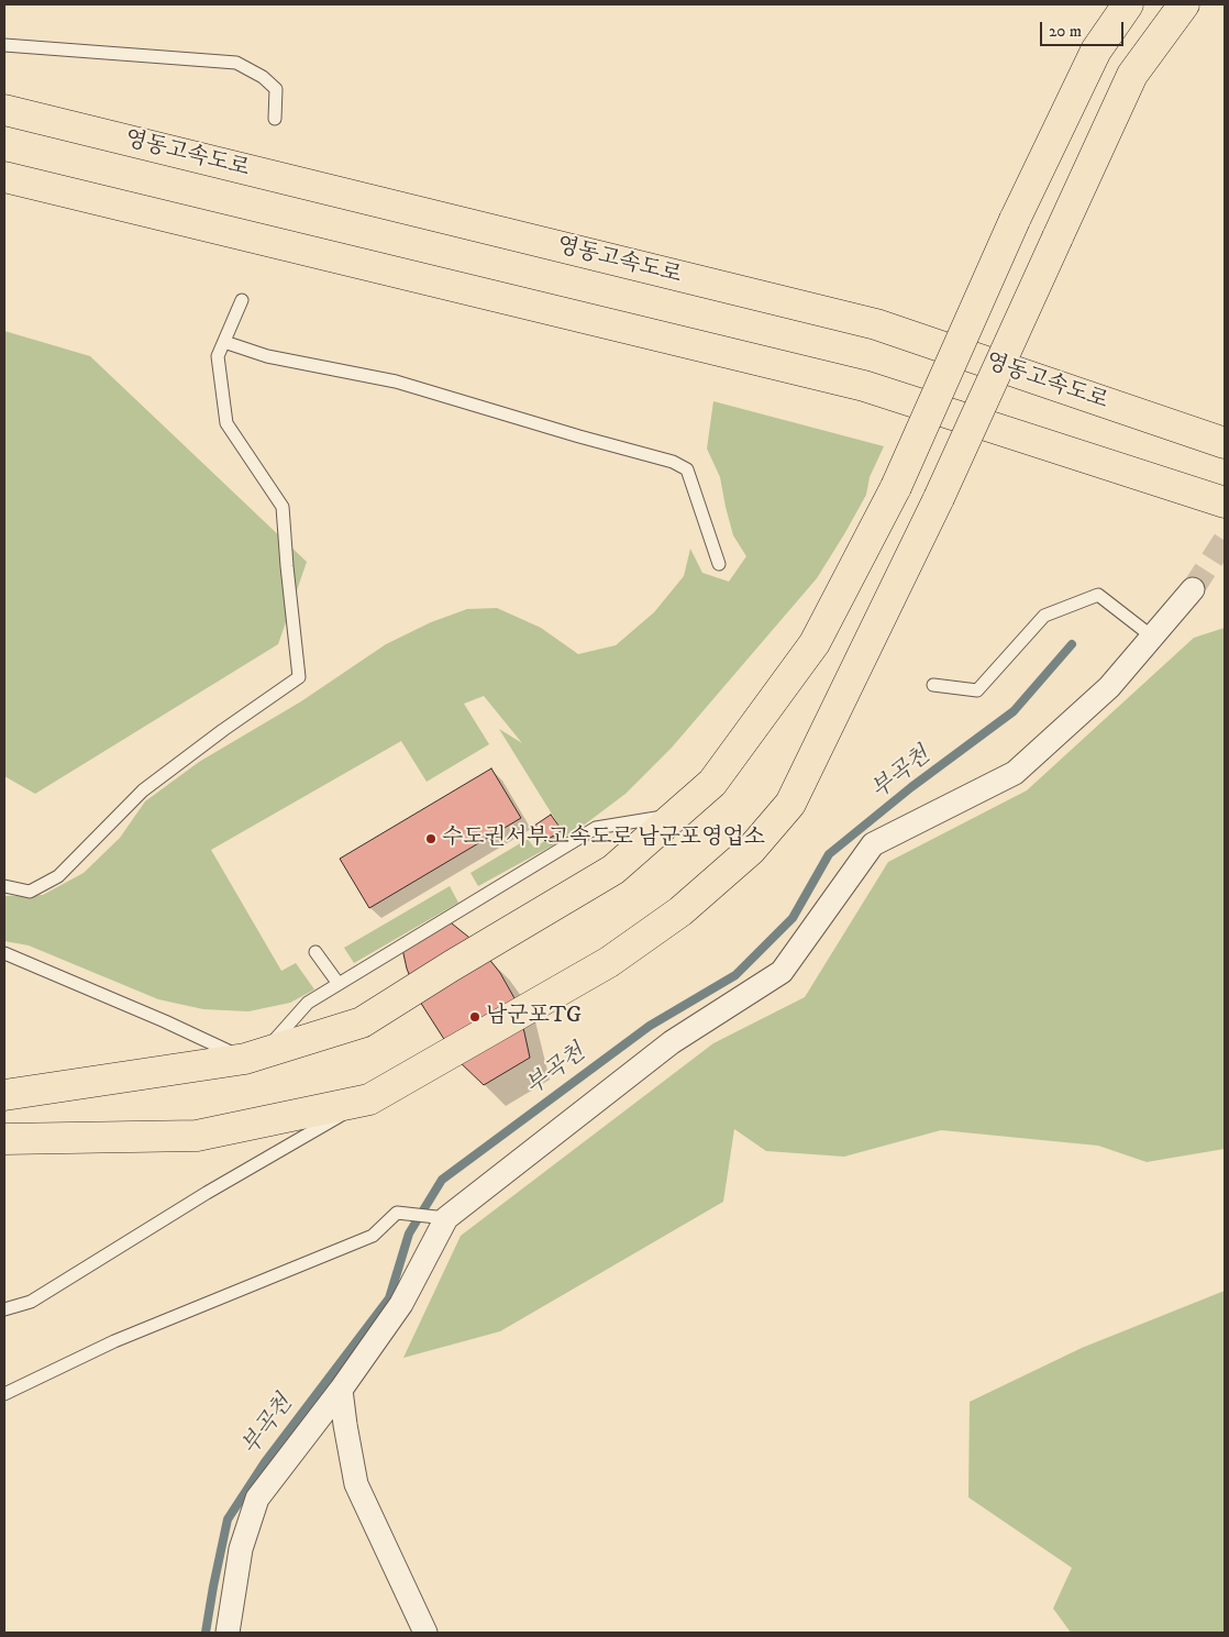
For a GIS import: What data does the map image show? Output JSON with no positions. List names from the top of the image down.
{
  "streets": {
    "highway": ["영동고속도로"]
  },
  "water": ["부곡천"],
  "places": ["수도권서부고속도로 남군포영업소", "남군포TG"],
  "scale_bar": "20 m"
}
